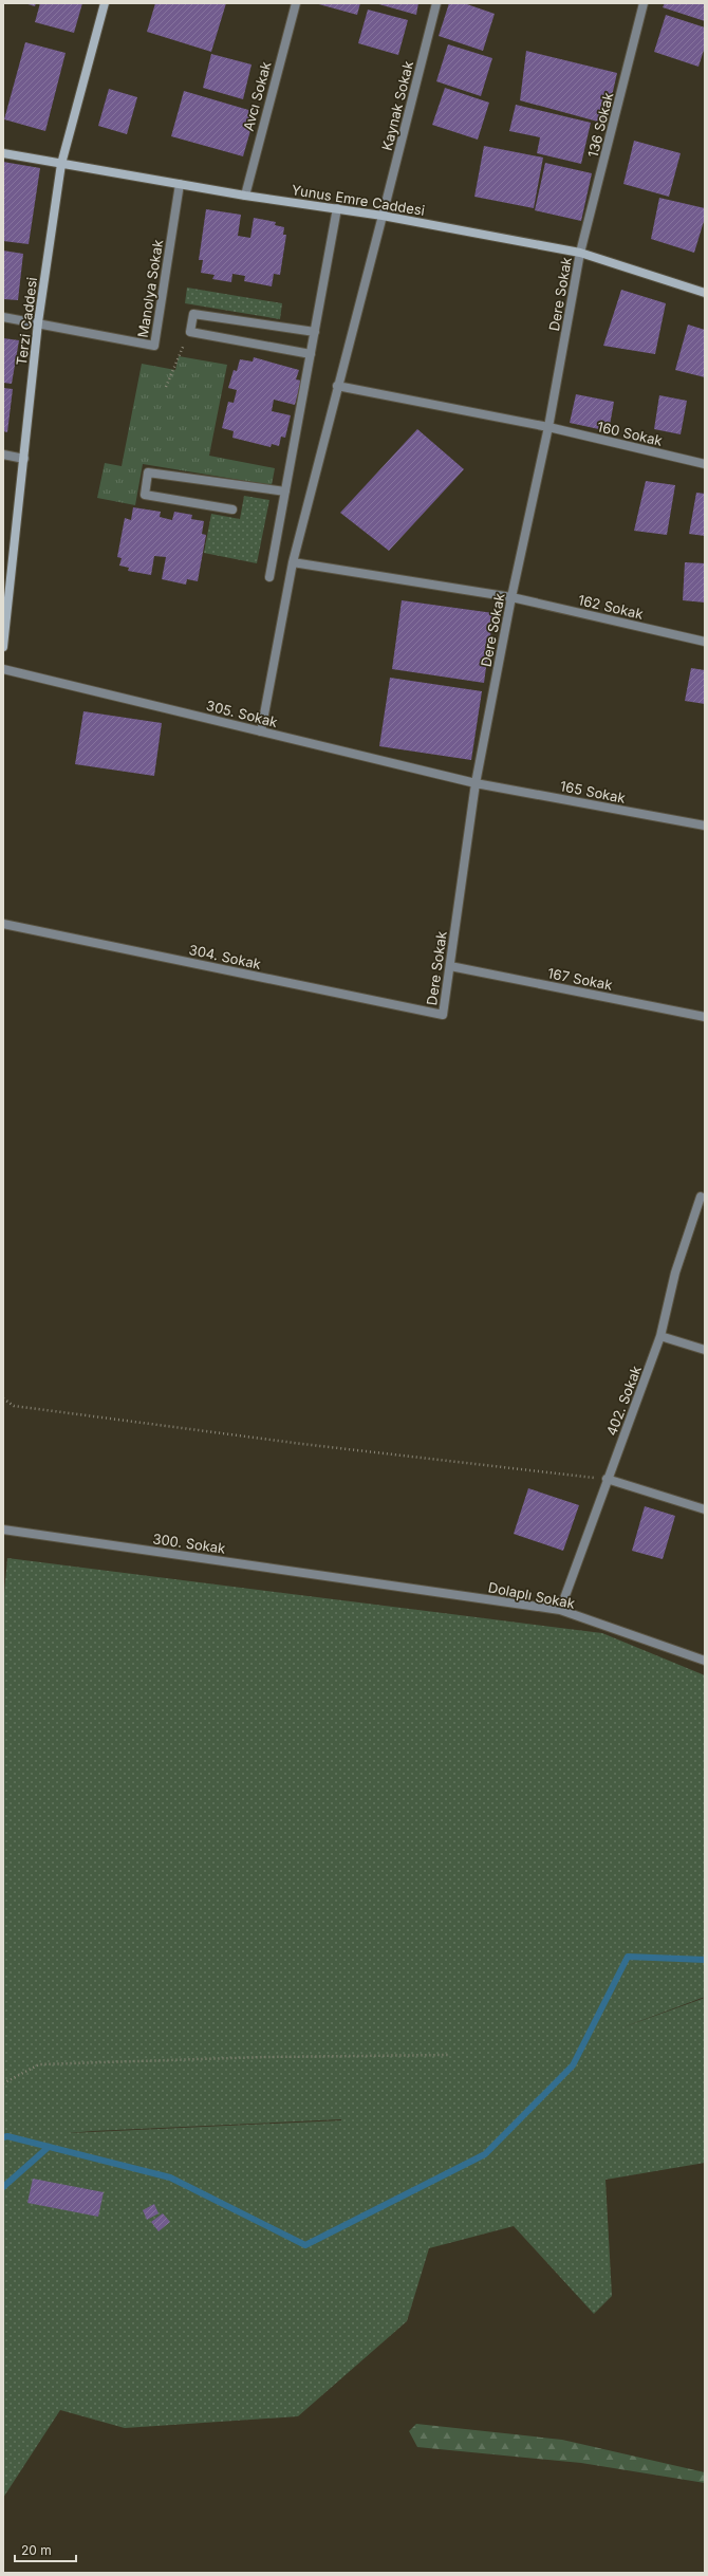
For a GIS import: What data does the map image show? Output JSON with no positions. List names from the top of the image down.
{
  "streets": {
    "street": [
      "Avcı Sokak",
      "Kaynak Sokak",
      "136 Sokak",
      "Yunus Emre Caddesi",
      "Manolya Sokak",
      "Dere Sokak",
      "Terzi Caddesi",
      "160 Sokak",
      "162 Sokak",
      "305. Sokak",
      "165 Sokak",
      "304. Sokak",
      "167 Sokak",
      "402. Sokak",
      "300. Sokak",
      "Dolaplı Sokak"
    ]
  },
  "crossings": [
    ["Avcı Sokak", "Yunus Emre Caddesi"],
    ["Kaynak Sokak", "Yunus Emre Caddesi"],
    ["Kaynak Sokak", "160 Sokak"],
    ["Kaynak Sokak", "162 Sokak"],
    ["Kaynak Sokak", "305. Sokak"],
    ["136 Sokak", "Yunus Emre Caddesi"],
    ["136 Sokak", "Dere Sokak"],
    ["Yunus Emre Caddesi", "Manolya Sokak"],
    ["Yunus Emre Caddesi", "Dere Sokak"],
    ["Yunus Emre Caddesi", "Terzi Caddesi"],
    ["Manolya Sokak", "Terzi Caddesi"],
    ["Dere Sokak", "160 Sokak"],
    ["Dere Sokak", "162 Sokak"],
    ["Dere Sokak", "305. Sokak"],
    ["Dere Sokak", "165 Sokak"],
    ["Dere Sokak", "304. Sokak"],
    ["Dere Sokak", "167 Sokak"],
    ["305. Sokak", "165 Sokak"],
    ["402. Sokak", "Dolaplı Sokak"],
    ["300. Sokak", "Dolaplı Sokak"]
  ],
  "scale_bar": "20 m"
}
